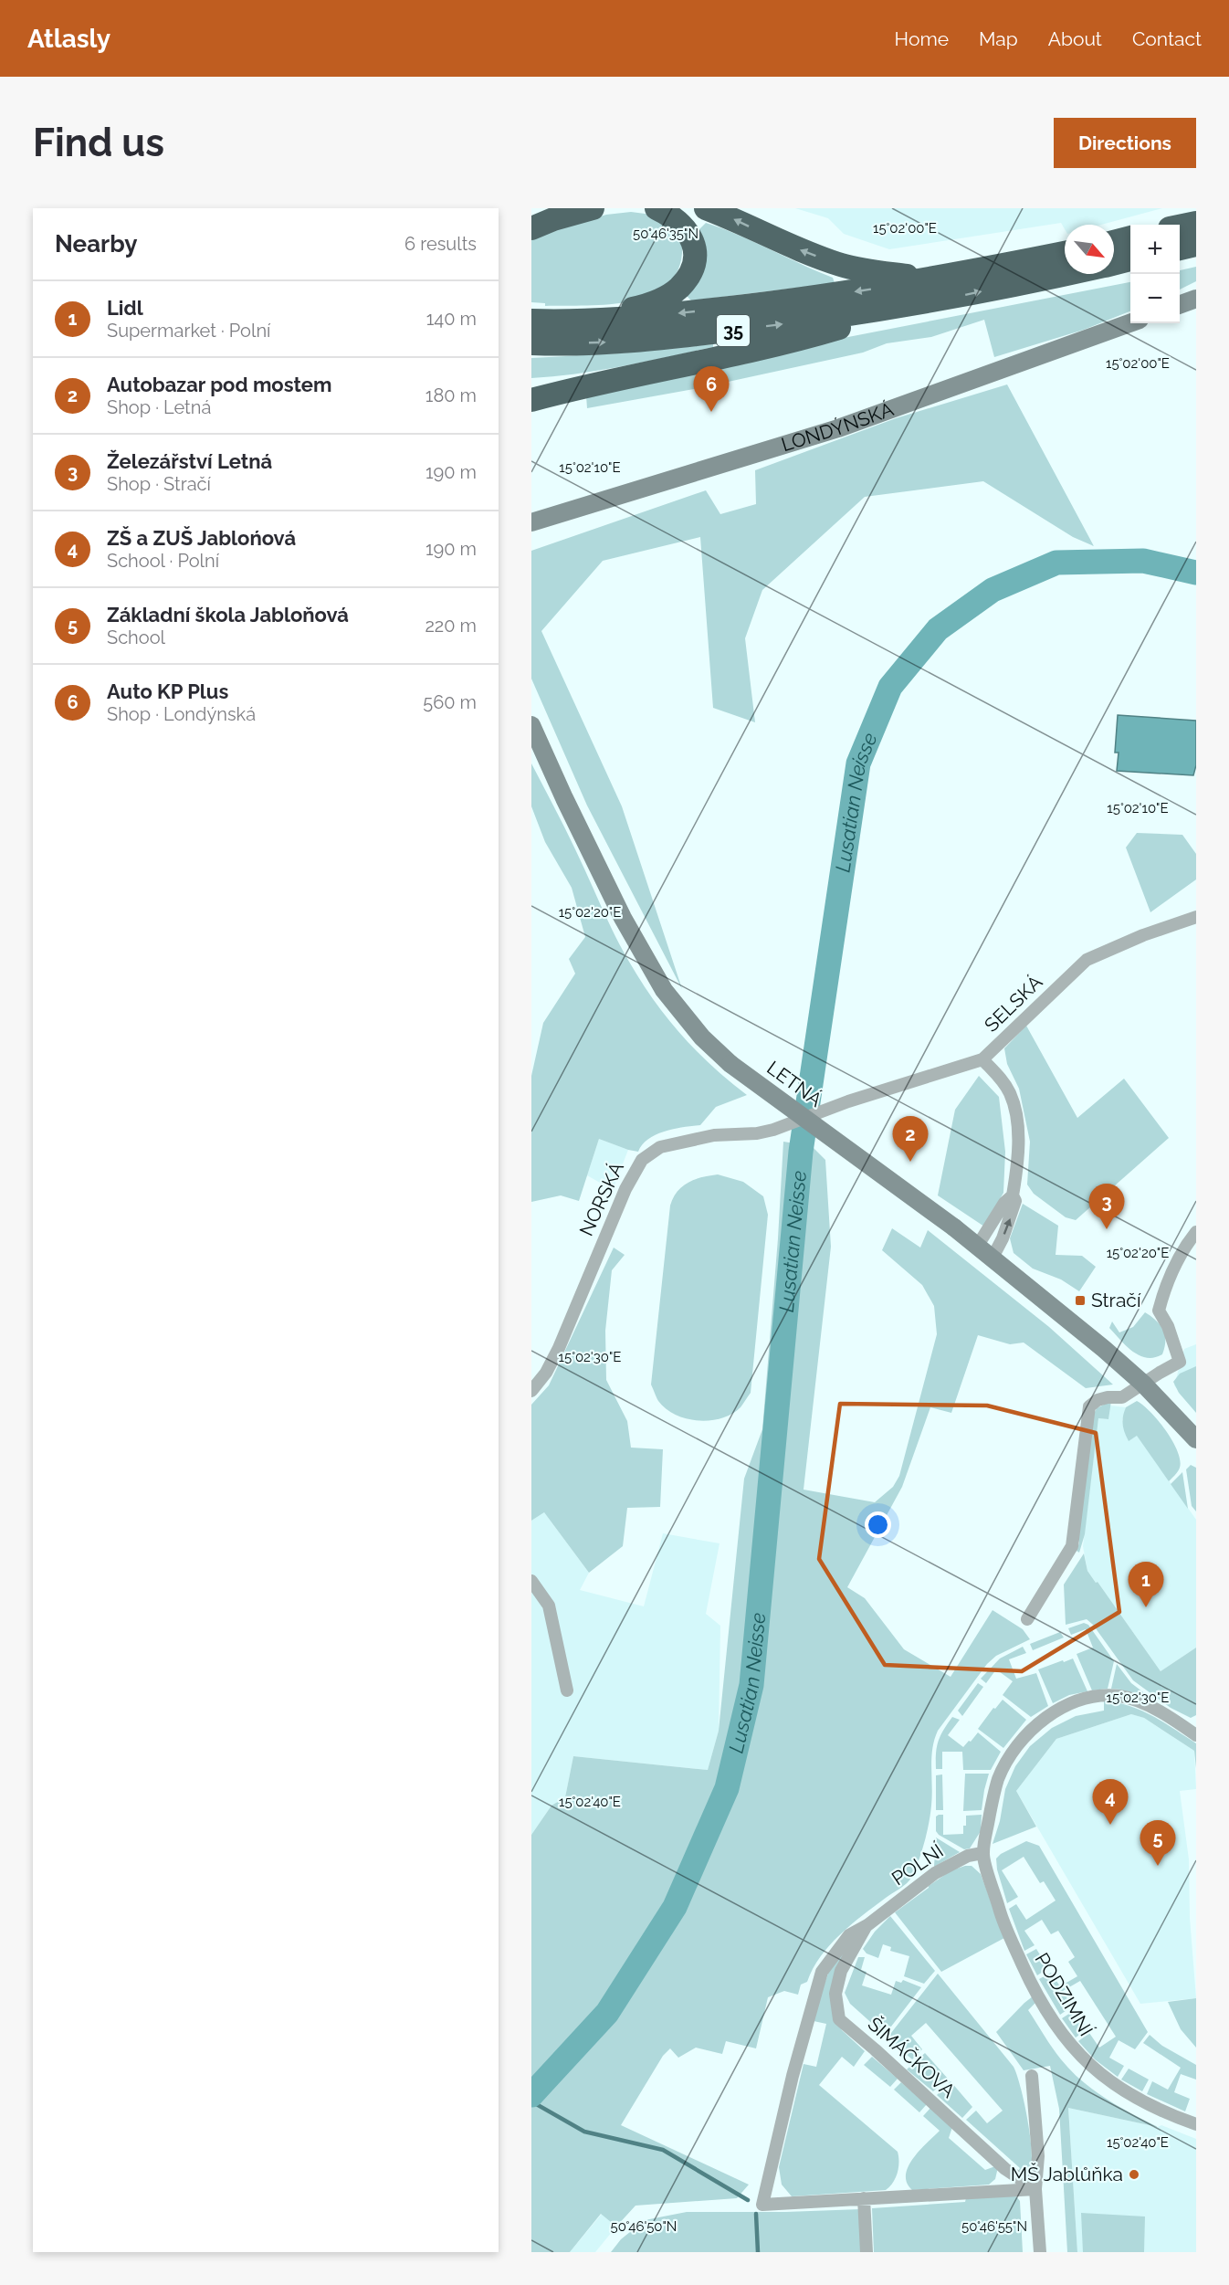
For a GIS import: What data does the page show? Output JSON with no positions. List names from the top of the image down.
{
  "streets": {
    "highway": ["35"],
    "street": [
      "LONDÝNSKÁ",
      "SELSKÁ",
      "LETNÁ",
      "NORSKÁ",
      "POLNÍ",
      "PODZIMNÍ",
      "ŠIMÁČKOVA"
    ]
  },
  "crossings": [
    ["SELSKÁ", "NORSKÁ"],
    ["POLNÍ", "PODZIMNÍ"],
    ["POLNÍ", "ŠIMÁČKOVA"]
  ],
  "water": ["Lusatian Neisse"],
  "places": {
    "transit": ["Stračí"],
    "other": ["MŠ Jablůňka"]
  },
  "north": "bottom right",
  "page": {
    "header": "Atlasly",
    "nav": [
      "Home",
      "Map",
      "About",
      "Contact"
    ],
    "buttons": "Directions",
    "title": "Find us",
    "heading": ["Nearby", "6 results"],
    "map_buttons": ["+", "−"],
    "list": [
      {
        "mark": "1",
        "name": "Lidl",
        "note": "Supermarket · Polní",
        "value": "140 m"
      },
      {
        "mark": "2",
        "name": "Autobazar pod mostem",
        "note": "Shop · Letná",
        "value": "180 m"
      },
      {
        "mark": "3",
        "name": "Železářství Letná",
        "note": "Shop · Stračí",
        "value": "190 m"
      },
      {
        "mark": "4",
        "name": "ZŠ a ZUŠ Jablońová",
        "note": "School · Polní",
        "value": "190 m"
      },
      {
        "mark": "5",
        "name": "Základní škola Jabloňová",
        "note": "School",
        "value": "220 m"
      },
      {
        "mark": "6",
        "name": "Auto KP Plus",
        "note": "Shop · Londýnská",
        "value": "560 m"
      }
    ],
    "pins": [
      "6",
      "2",
      "3",
      "1",
      "4",
      "5"
    ]
  },
  "coordinates": [
    "15°02'00\"E",
    "50°46'35\"N",
    "15°02'10\"E",
    "15°02'20\"E",
    "15°02'30\"E",
    "15°02'40\"E",
    "50°46'50\"N",
    "50°46'55\"N"
  ]
}
